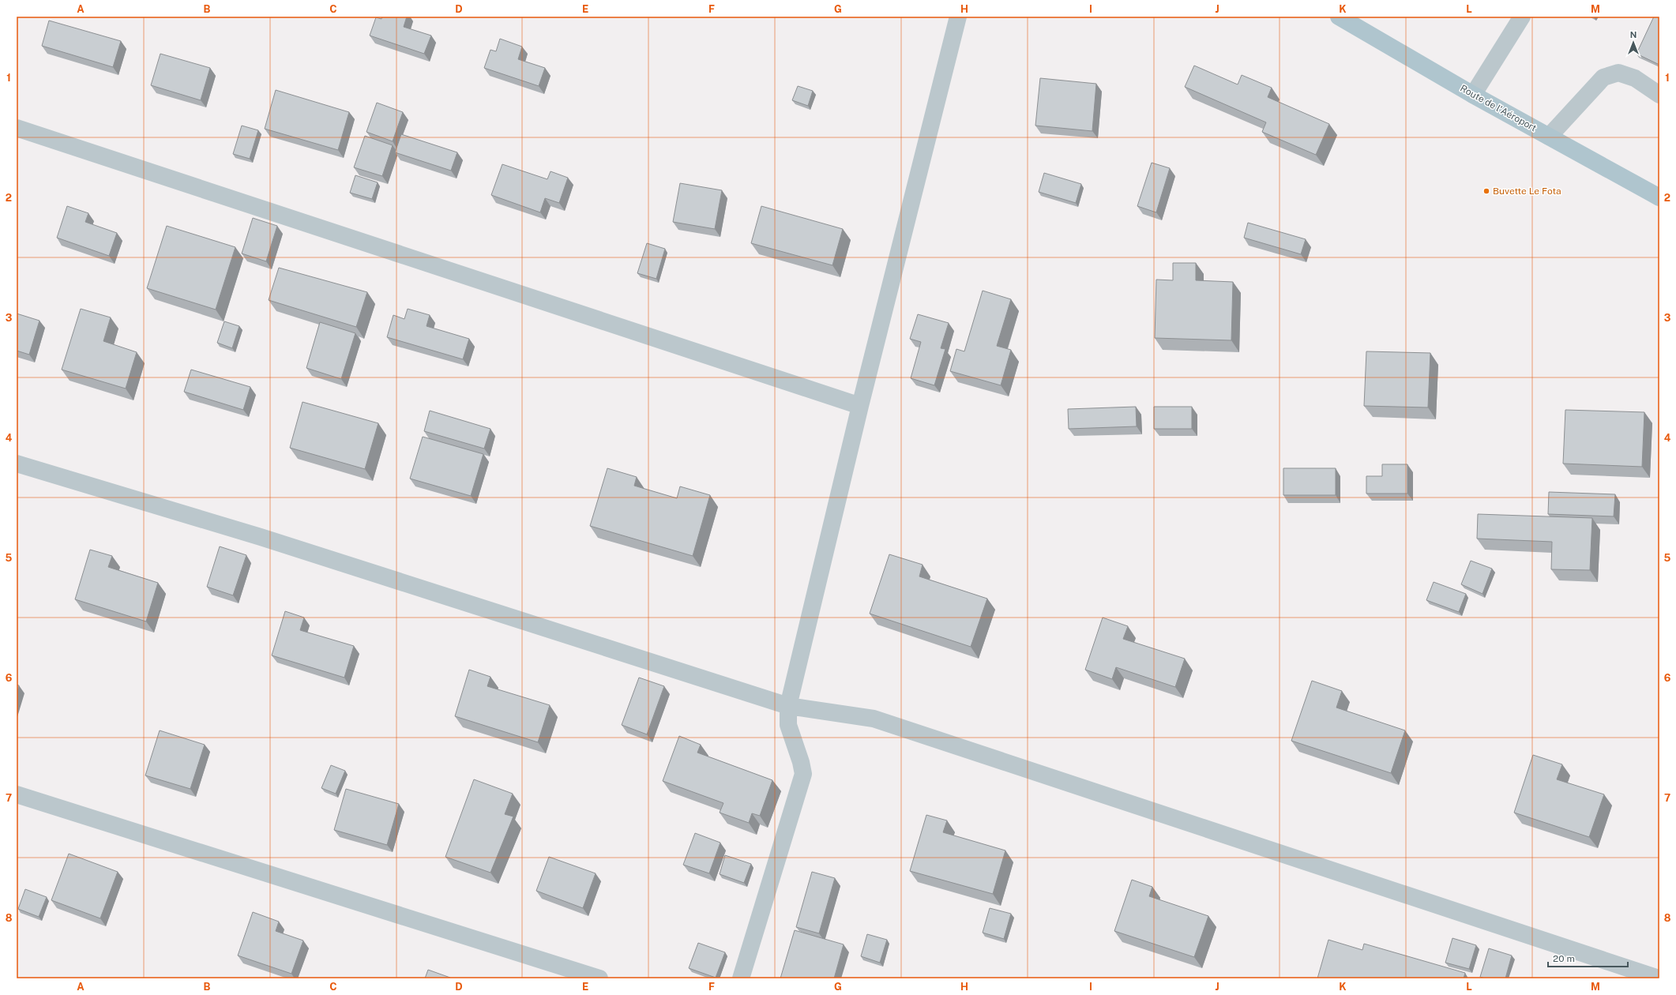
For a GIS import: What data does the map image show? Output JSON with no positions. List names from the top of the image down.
{
  "streets": {
    "main road": ["Route de l'Aéroport"]
  },
  "places": ["Buvette Le Fota"],
  "scale_bar": "20 m",
  "north": "top",
  "grid": {
    "columns": [
      "A",
      "B",
      "C",
      "D",
      "E",
      "F",
      "G",
      "H",
      "I",
      "J",
      "K",
      "L",
      "M"
    ],
    "rows": [
      "1",
      "2",
      "3",
      "4",
      "5",
      "6",
      "7",
      "8"
    ]
  }
}
